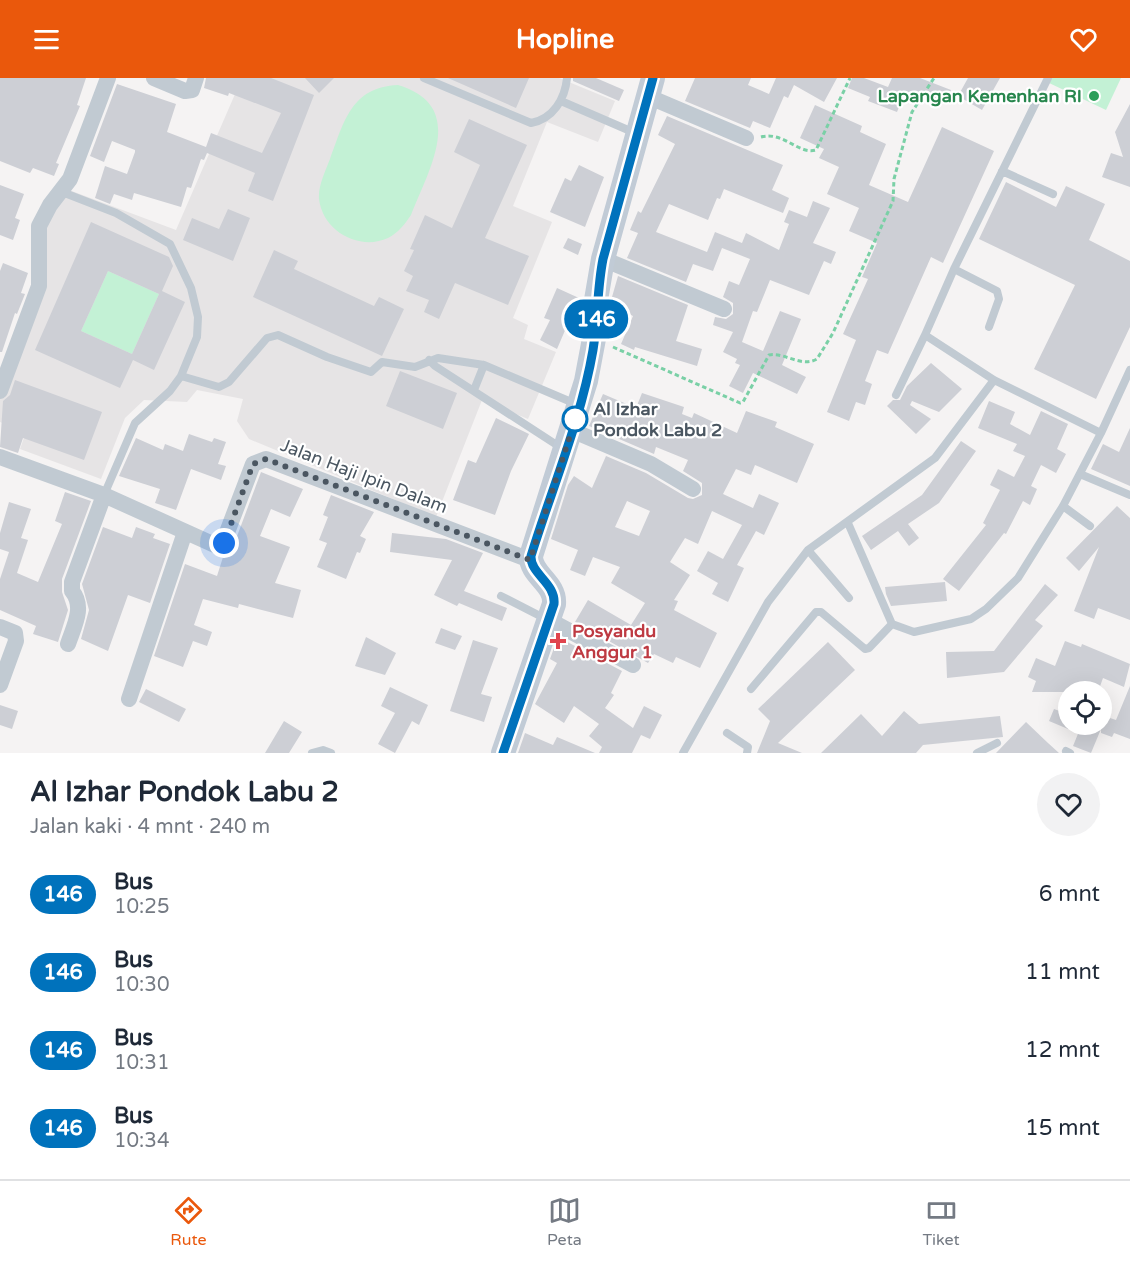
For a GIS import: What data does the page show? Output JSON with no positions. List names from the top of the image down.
{
  "streets": {
    "street": ["Jalan Haji Ipin Dalam"]
  },
  "places": {
    "other": ["Lapangan Kemenhan RI", "Al Izhar Pondok Labu 2"],
    "health": ["Posyandu Anggur 1"]
  },
  "lines": ["bus line 146"],
  "page": {
    "header": "Hopline",
    "on_map": "146",
    "heading": ["Al Izhar Pondok Labu 2", "Jalan kaki · 4 mnt · 240 m"],
    "list": [
      {
        "mark": "146",
        "name": "Bus",
        "note": "10:25",
        "value": "6 mnt"
      },
      {
        "mark": "146",
        "name": "Bus",
        "note": "10:30",
        "value": "11 mnt"
      },
      {
        "mark": "146",
        "name": "Bus",
        "note": "10:31",
        "value": "12 mnt"
      },
      {
        "mark": "146",
        "name": "Bus",
        "note": "10:34",
        "value": "15 mnt"
      }
    ],
    "tabs": ["Rute", "Peta", "Tiket"]
  }
}
